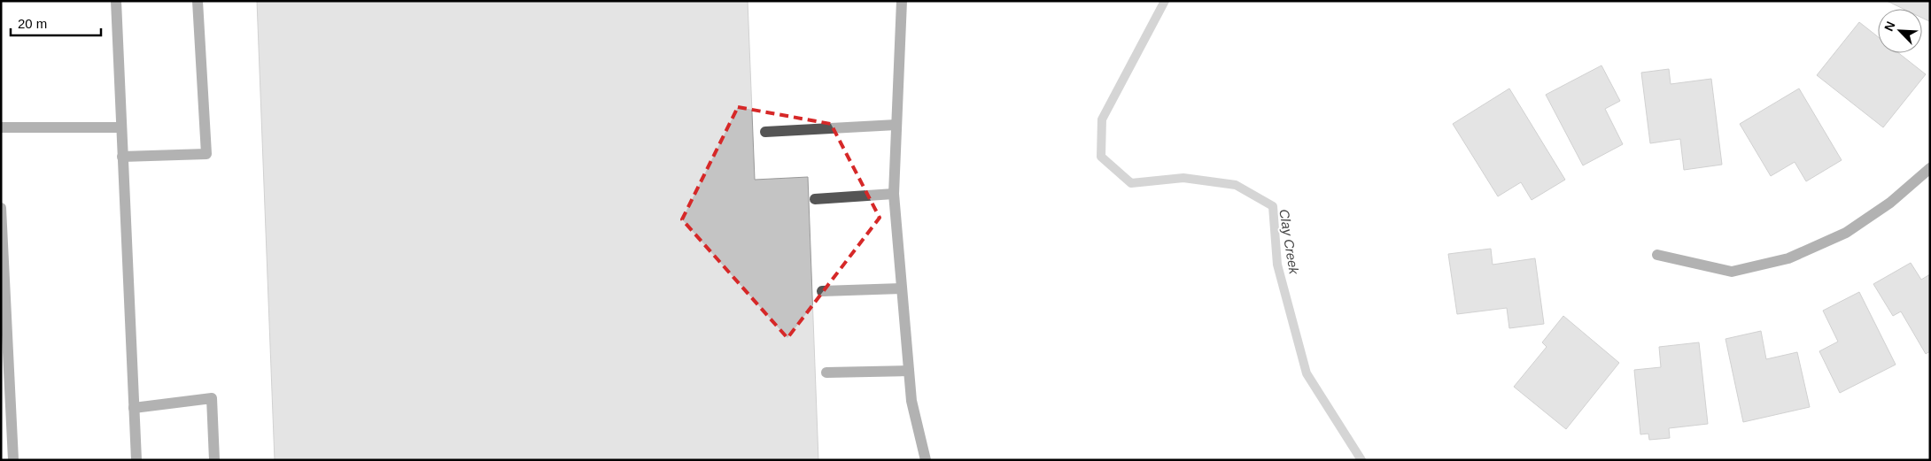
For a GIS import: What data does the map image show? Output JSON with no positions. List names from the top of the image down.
{
  "water": ["Clay Creek"],
  "scale_bar": "20 m",
  "north": "top left"
}
